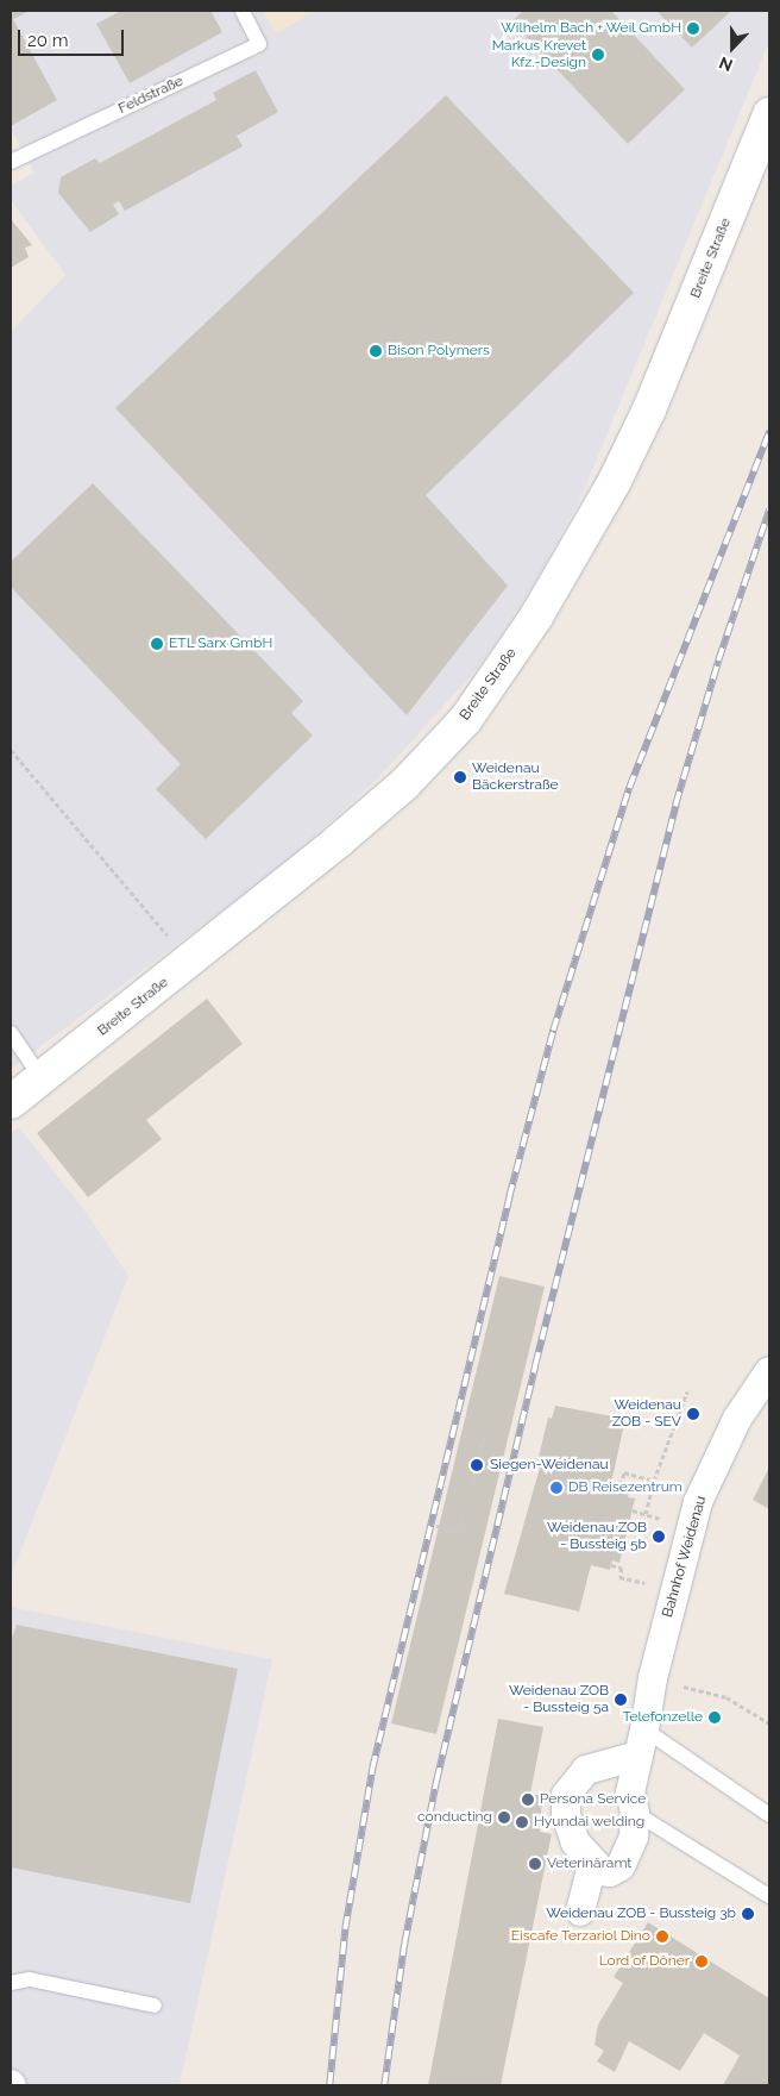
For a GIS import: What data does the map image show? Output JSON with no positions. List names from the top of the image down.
{
  "streets": {
    "street": ["Breite Straße", "Bahnhof Weidenau"],
    "lane": ["Feldstraße"]
  },
  "places": [
    "Wilhelm Bach + Weil GmbH",
    "Markus Krevet Kfz.-Design",
    "Bison Polymers",
    "ETL Sarx GmbH",
    "Weidenau Bäckerstraße",
    "Weidenau ZOB - SEV",
    "Siegen-Weidenau",
    "DB Reisezentrum",
    "Weidenau ZOB - Bussteig 5b",
    "Weidenau ZOB - Bussteig 5a",
    "Telefonzelle",
    "Persona Service",
    "conducting",
    "Hyundai welding",
    "Veterinäramt",
    "Weidenau ZOB - Bussteig 3b",
    "Eiscafe Terzariol Dino",
    "Lord of Döner"
  ],
  "scale_bar": "20 m",
  "north": "bottom"
}
